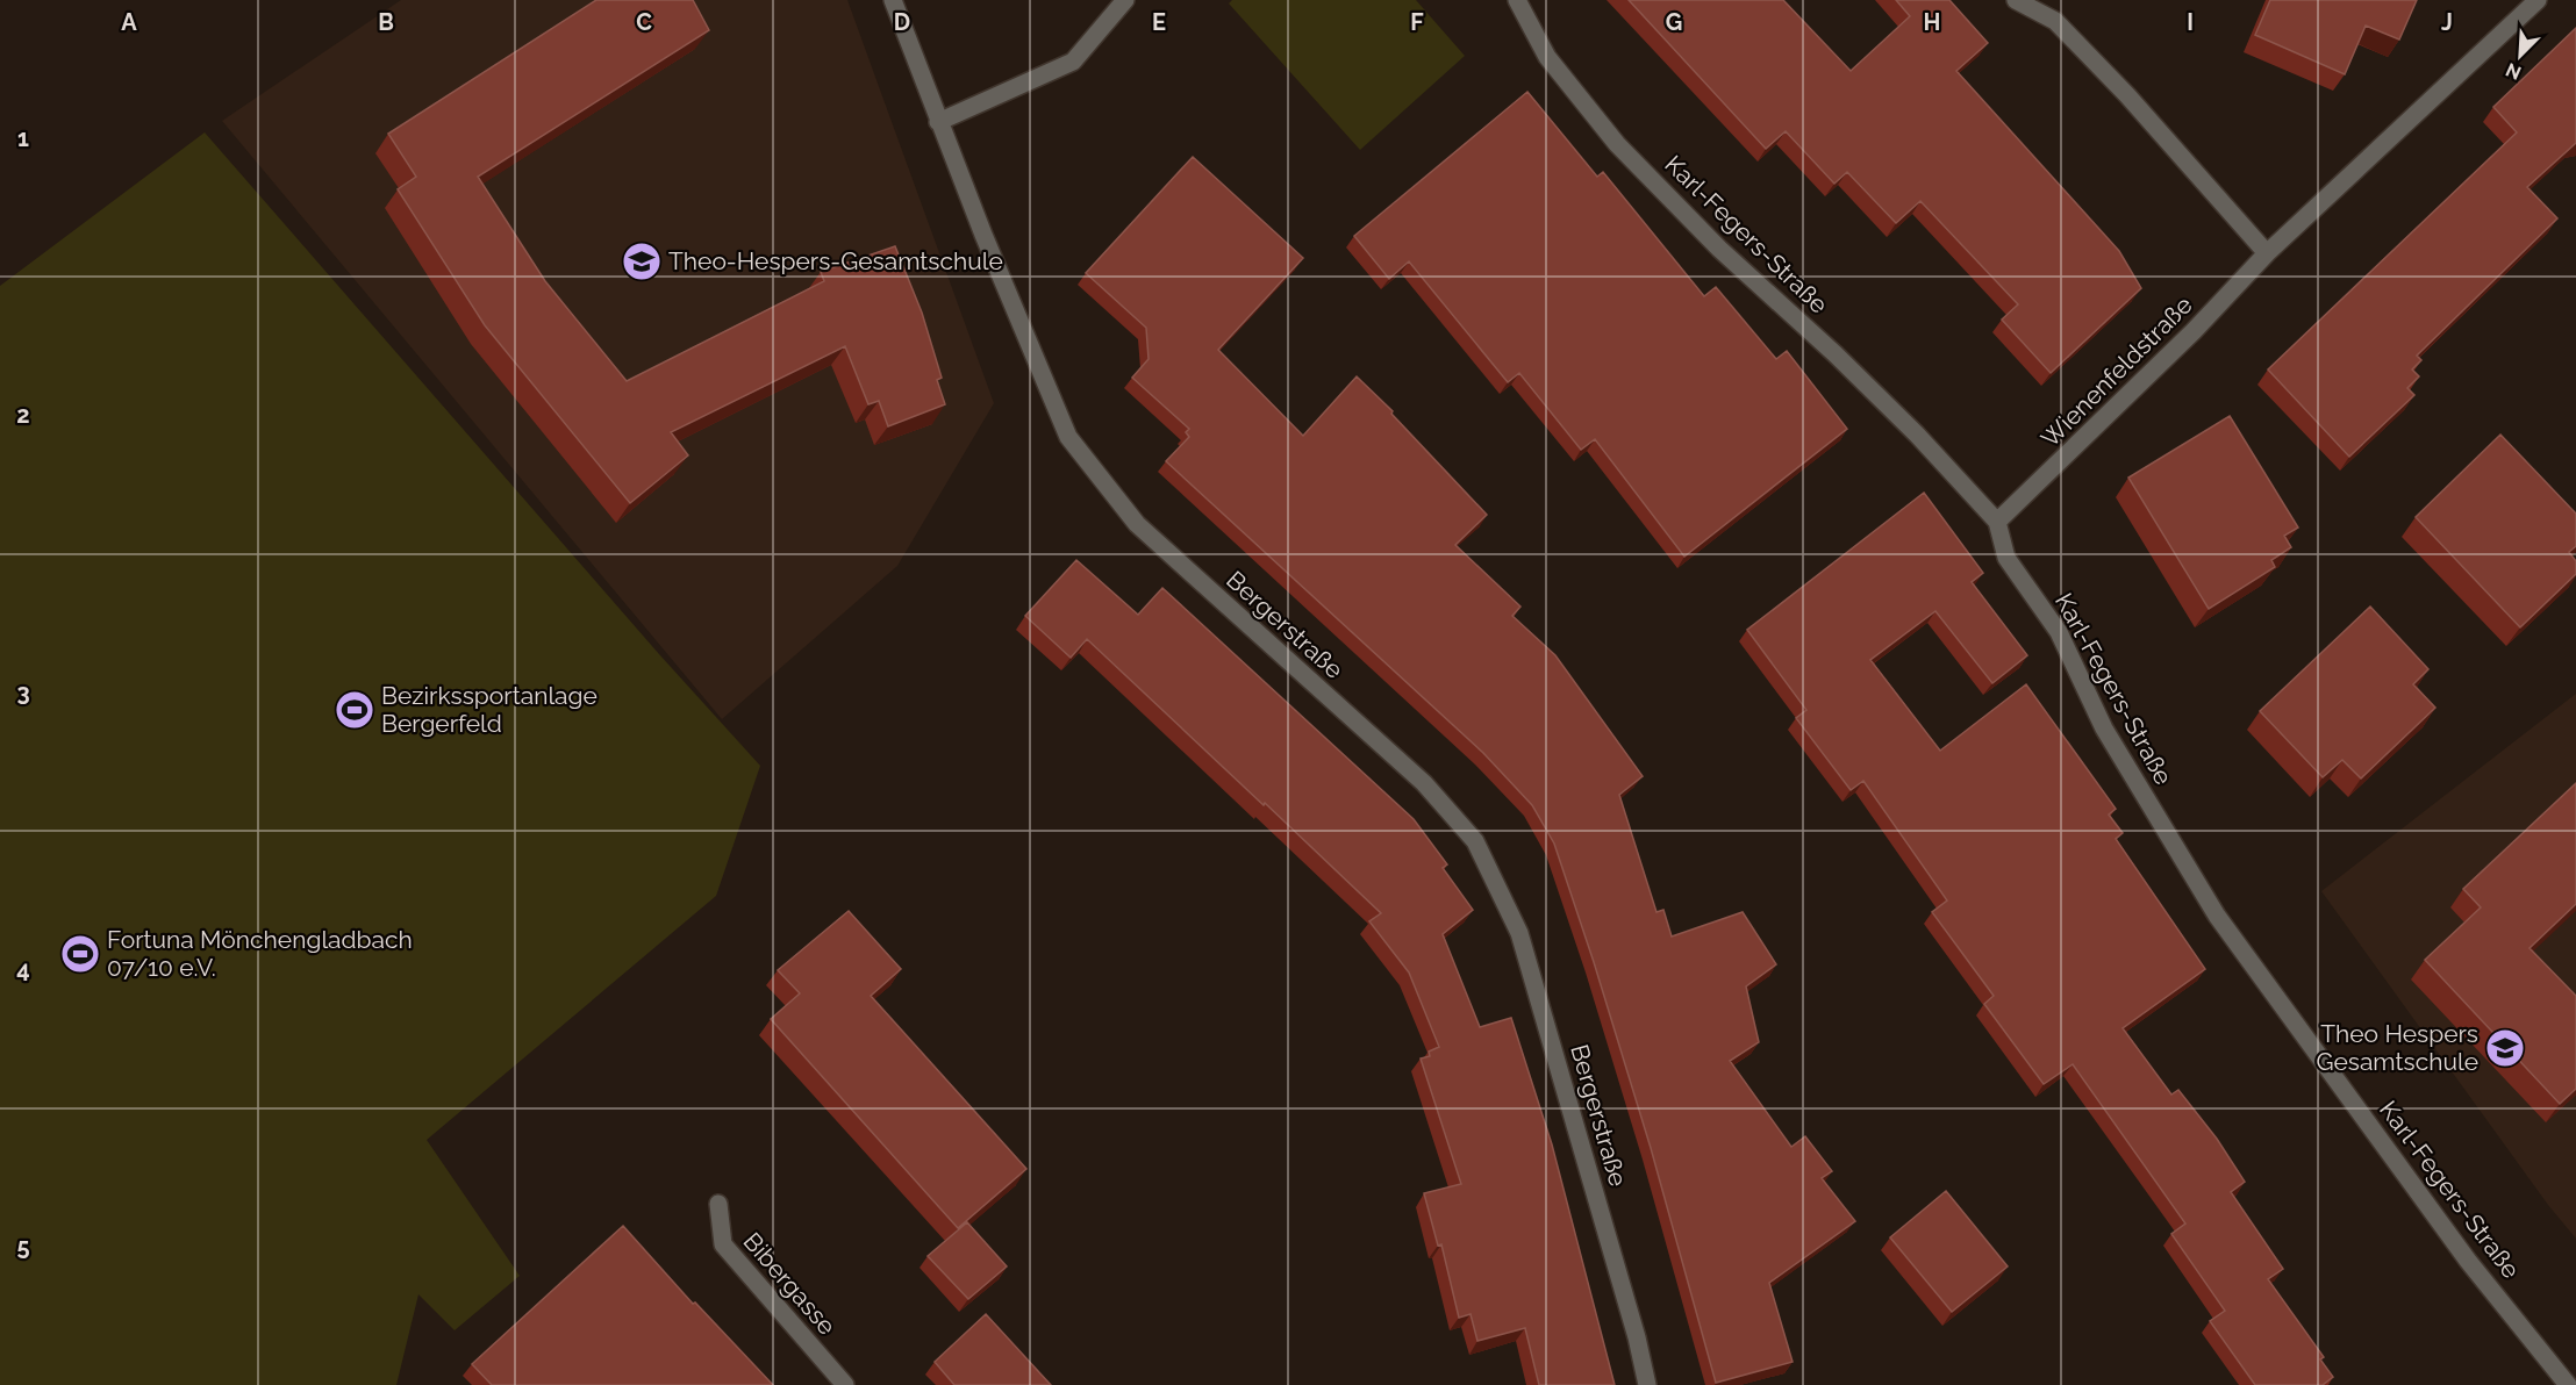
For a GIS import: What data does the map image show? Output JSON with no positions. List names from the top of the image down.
{
  "streets": {
    "street": [
      "Karl-Fegers-Straße",
      "Wienenfeldstraße",
      "Bergerstraße",
      "Bibergasse"
    ]
  },
  "crossings": [
    ["Karl-Fegers-Straße", "Wienenfeldstraße"]
  ],
  "places": {
    "school or university": ["Theo-Hespers-Gesamtschule", "Theo Hespers Gesamtschule"],
    "sports": ["Bezirkssportanlage Bergerfeld", "Fortuna Mönchengladbach 07/10 e.V."]
  },
  "north": "bottom left",
  "grid": {
    "columns": [
      "A",
      "B",
      "C",
      "D",
      "E",
      "F",
      "G",
      "H",
      "I",
      "J"
    ],
    "rows": [
      "1",
      "2",
      "3",
      "4",
      "5"
    ]
  }
}
